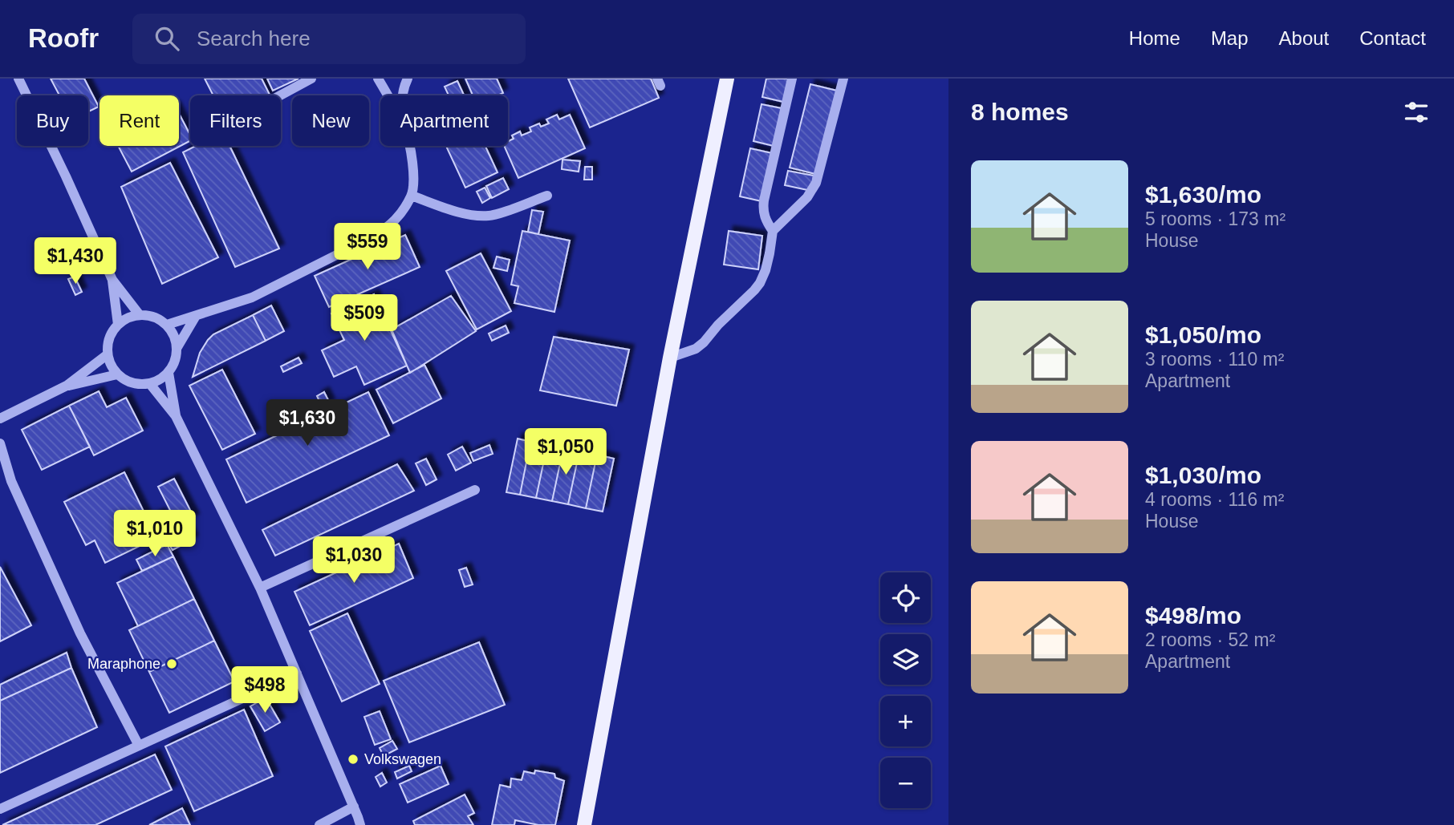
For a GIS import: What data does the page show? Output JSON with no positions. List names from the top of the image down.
{
  "places": ["Maraphone", "Volkswagen"],
  "page": {
    "header": "Roofr",
    "search": "Search here",
    "nav": [
      "Home",
      "Map",
      "About",
      "Contact"
    ],
    "heading": "8 homes",
    "chip": [
      "Buy",
      "Rent",
      "Filters",
      "New",
      "Apartment"
    ],
    "list": [
      {
        "name": "$1,630/mo",
        "note": "5 rooms · 173 m² · House"
      },
      {
        "name": "$1,050/mo",
        "note": "3 rooms · 110 m² · Apartment"
      },
      {
        "name": "$1,030/mo",
        "note": "4 rooms · 116 m² · House"
      },
      {
        "name": "$498/mo",
        "note": "2 rooms · 52 m² · Apartment"
      }
    ],
    "price": [
      "$559",
      "$1,430",
      "$509",
      "$1,630",
      "$1,050",
      "$1,010",
      "$1,030",
      "$498"
    ],
    "map_buttons": ["+", "−"]
  }
}
